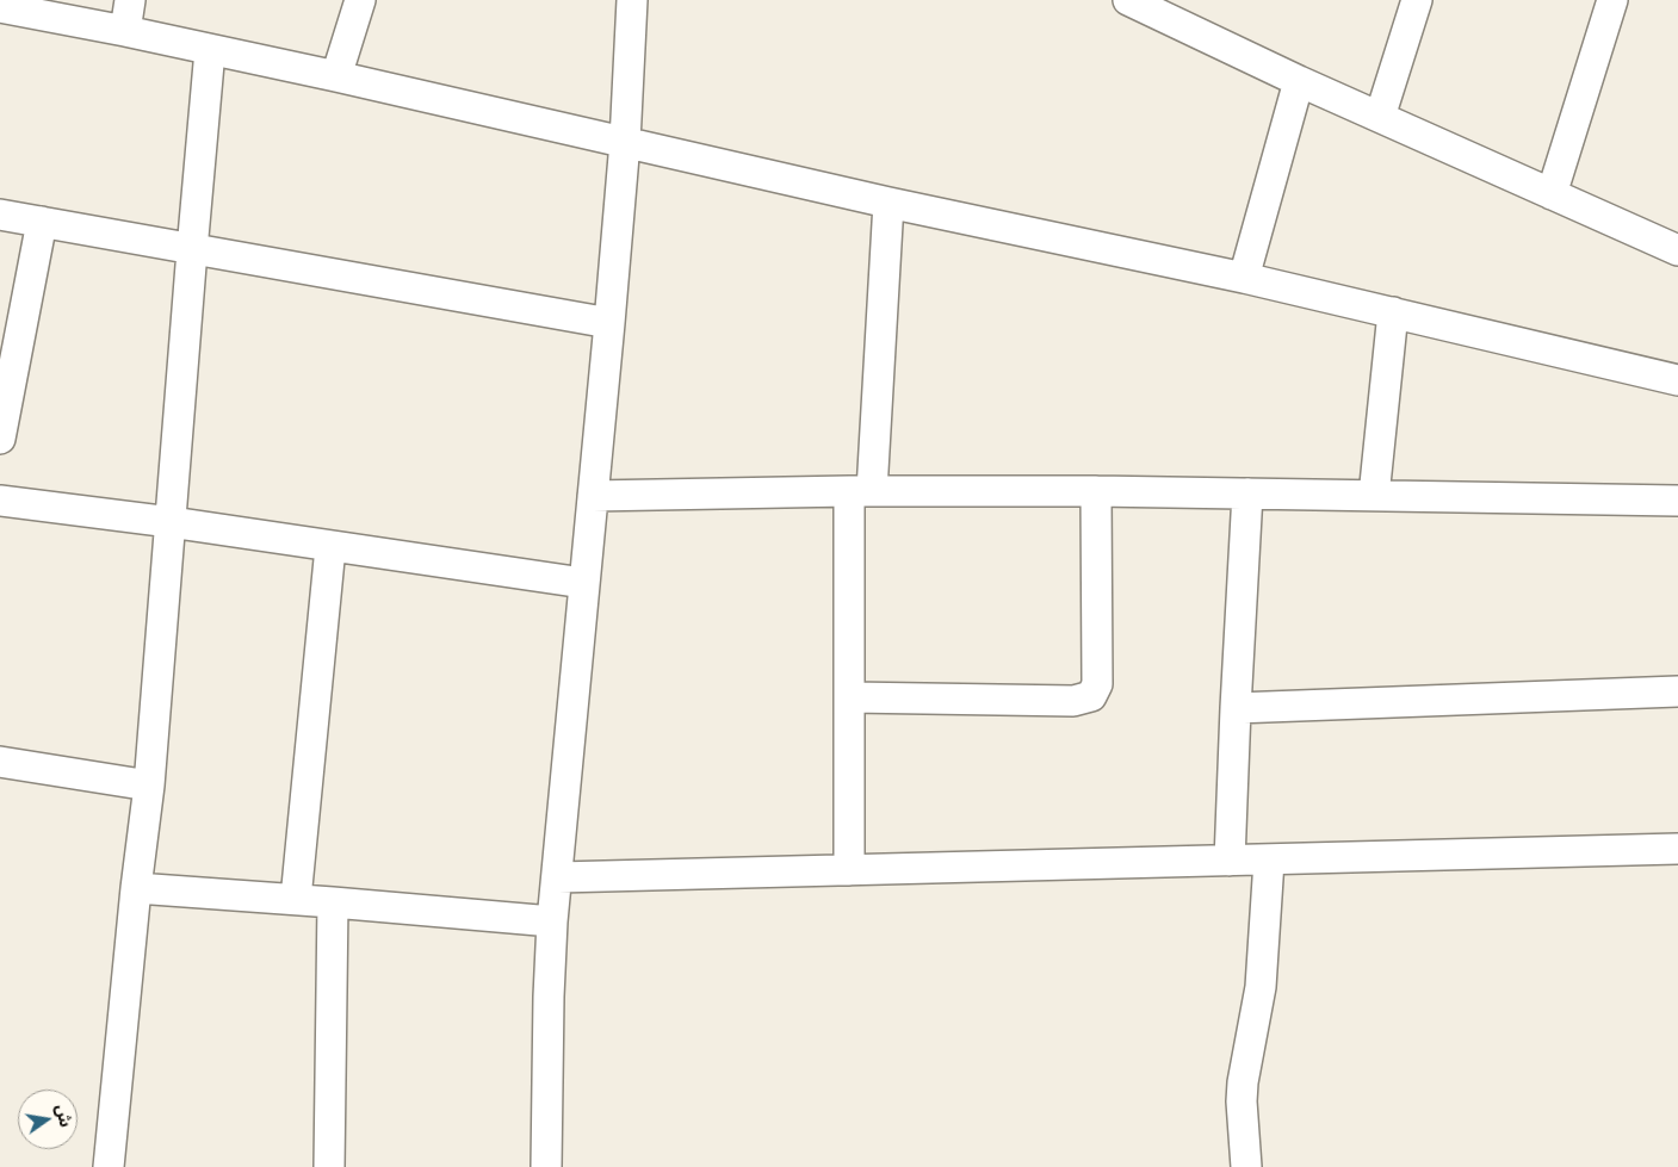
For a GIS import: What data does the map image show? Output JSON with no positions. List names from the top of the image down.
{
  "north": "right"
}
